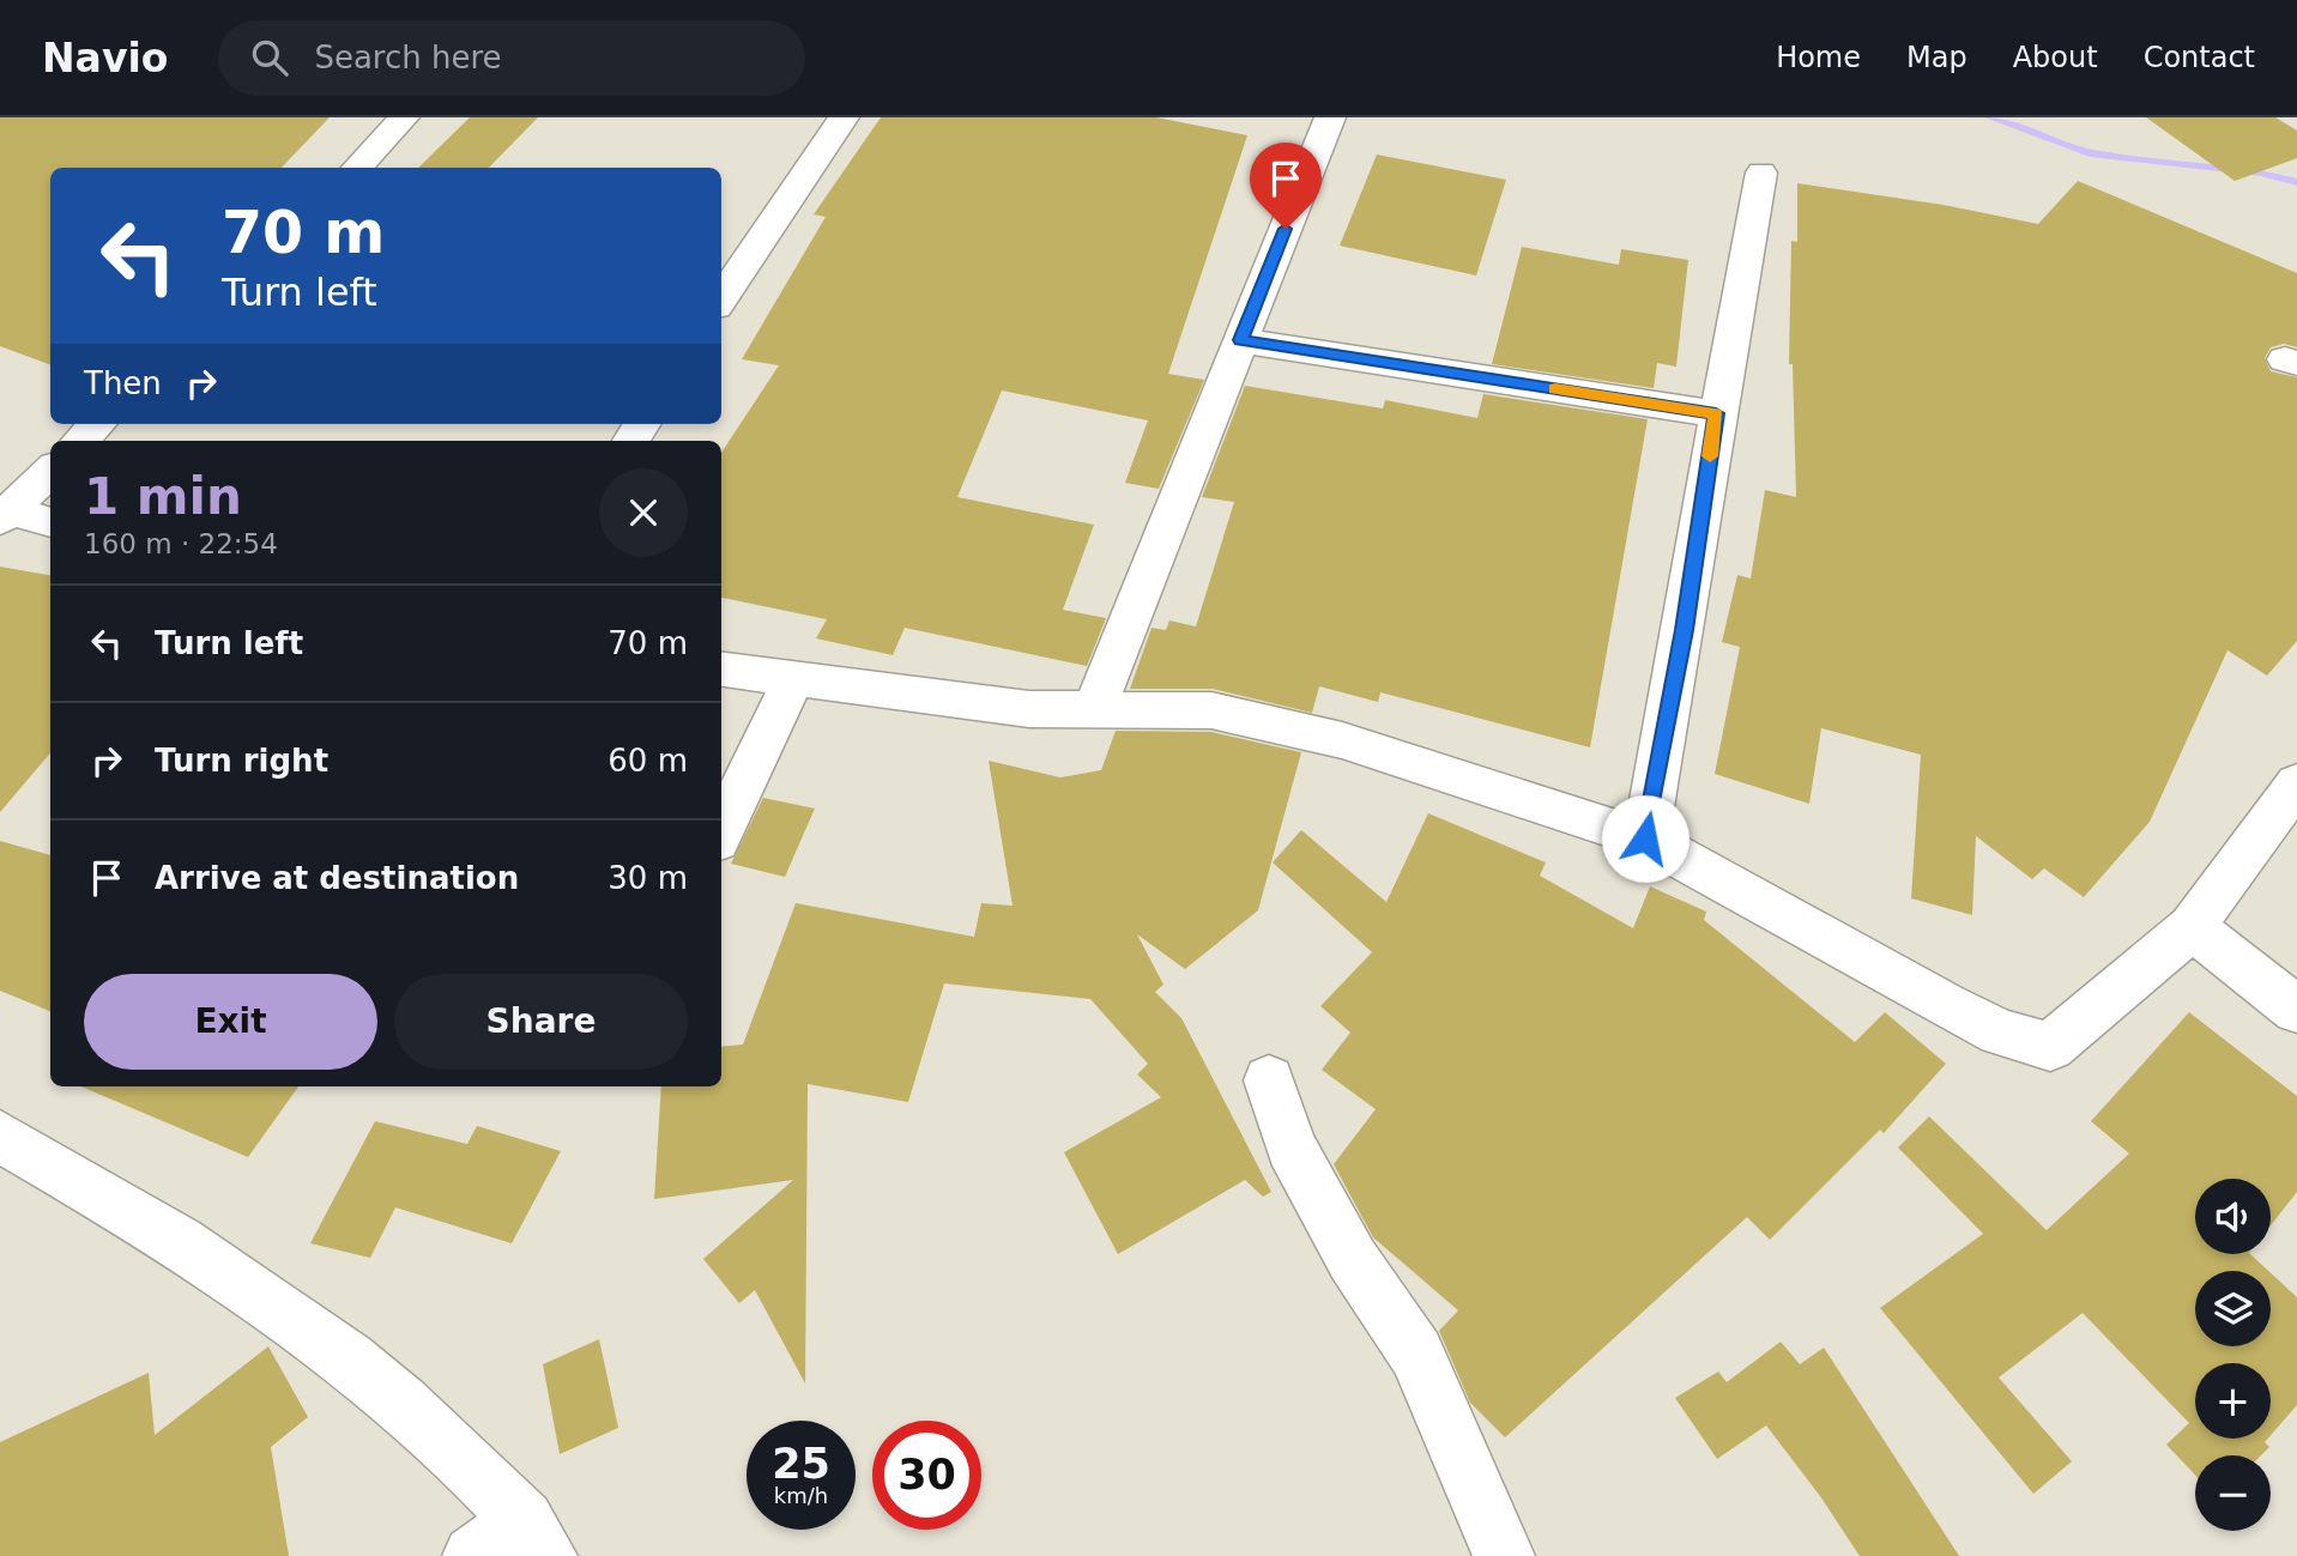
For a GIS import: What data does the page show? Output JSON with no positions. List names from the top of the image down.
{
  "page": {
    "header": "Navio",
    "search": "Search here",
    "nav": [
      "Home",
      "Map",
      "About",
      "Contact"
    ],
    "turn": ["70 m", "Turn left"],
    "then": "Then",
    "heading": ["1 min", "160 m · 22:54"],
    "list": [
      {
        "name": "Turn left",
        "value": "70 m"
      },
      {
        "name": "Turn right",
        "value": "60 m"
      },
      {
        "name": "Arrive at destination",
        "value": "30 m"
      }
    ],
    "buttons": ["Exit", "Share"],
    "map_buttons": ["+", "−"],
    "speed": "25 km/h",
    "limit": "30"
  }
}
